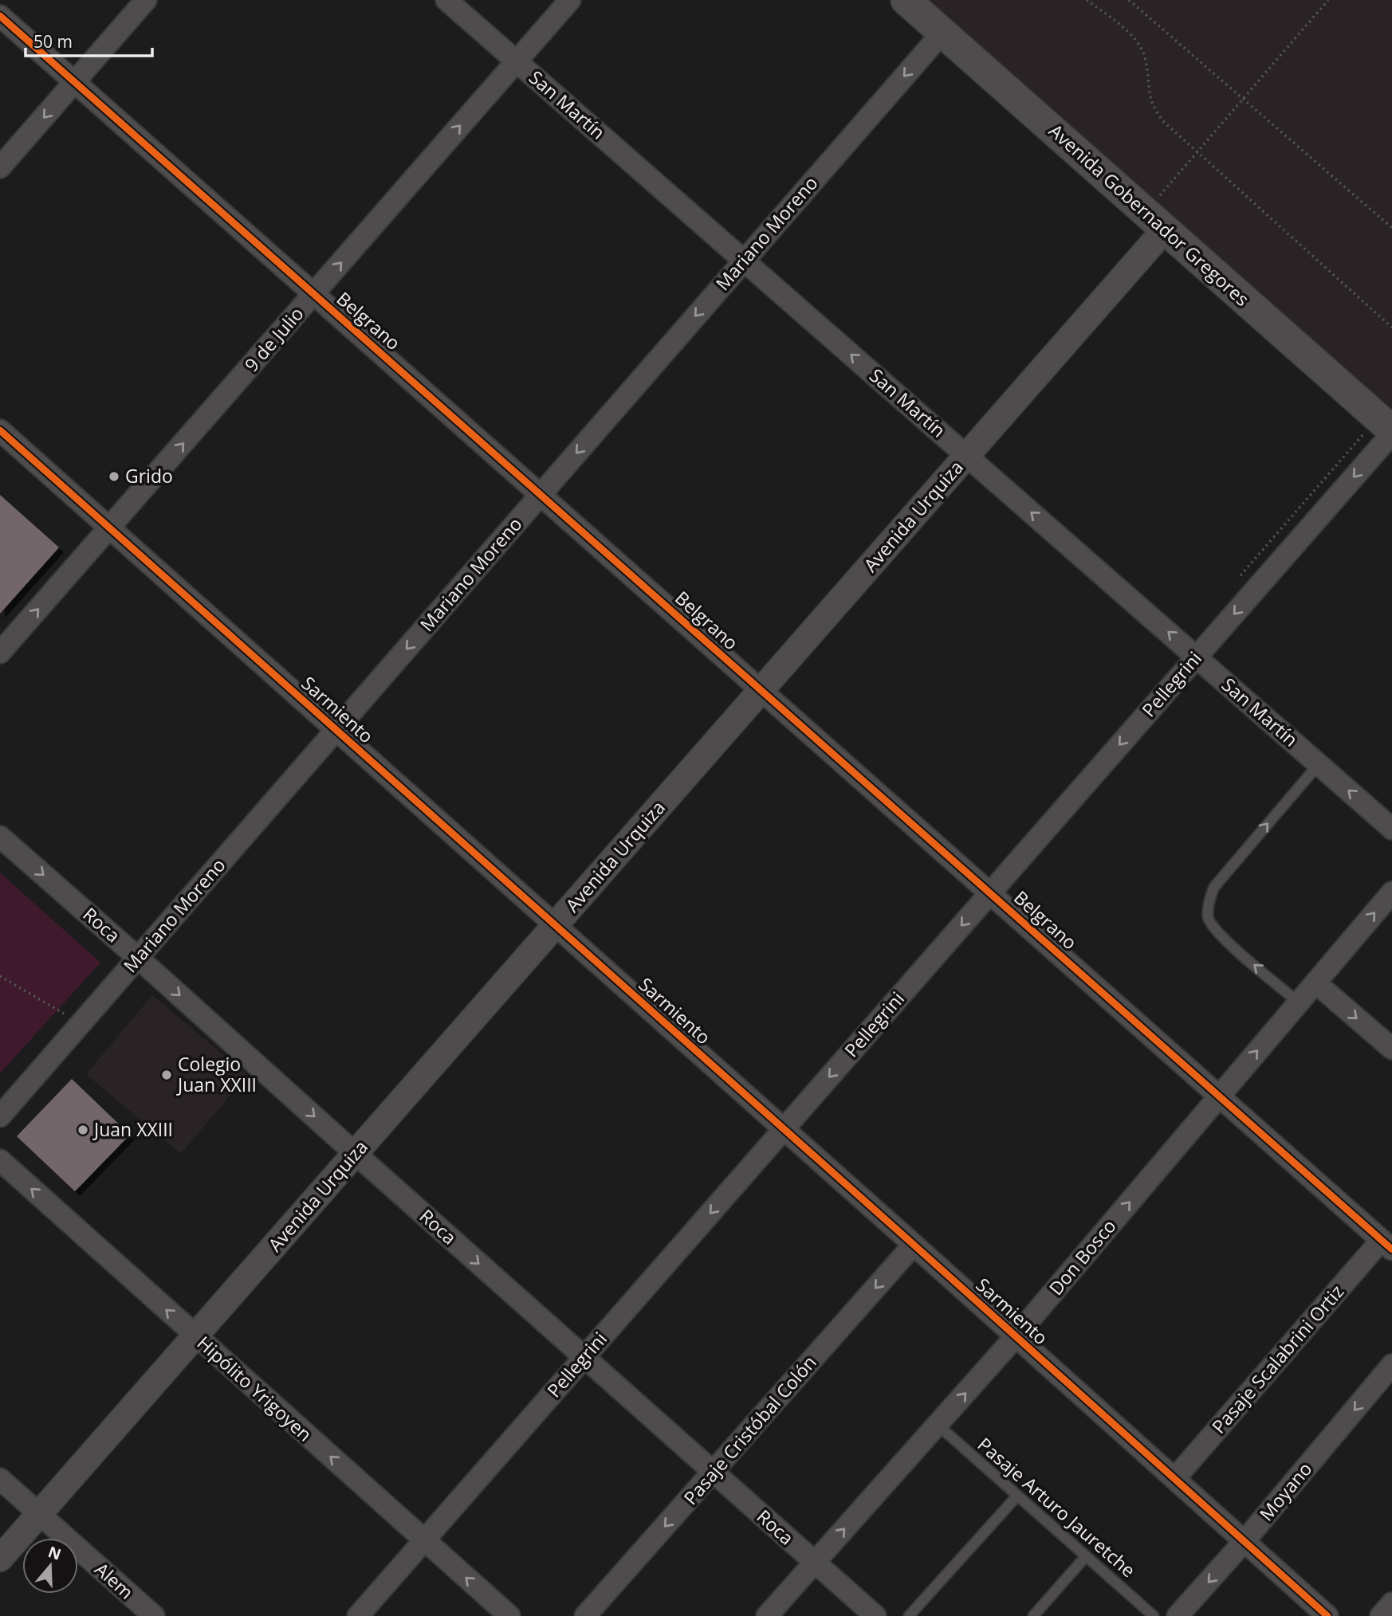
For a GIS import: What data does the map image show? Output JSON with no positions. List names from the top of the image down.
{
  "streets": {
    "main road": ["Avenida Gobernador Gregores"],
    "street": [
      "San Martín",
      "Mariano Moreno",
      "Belgrano",
      "9 de Julio",
      "Avenida Urquiza",
      "Pellegrini",
      "Sarmiento",
      "Roca",
      "Don Bosco",
      "Pasaje Scalabrini Ortiz",
      "Hipólito Yrigoyen",
      "Pasaje Cristóbal Colón",
      "Moyano",
      "Alem"
    ],
    "lane": ["Pasaje Arturo Jauretche"]
  },
  "crossings": [
    ["San Martín", "Mariano Moreno"],
    ["San Martín", "9 de Julio"],
    ["San Martín", "Avenida Urquiza"],
    ["San Martín", "Pellegrini"],
    ["Avenida Gobernador Gregores", "Mariano Moreno"],
    ["Avenida Gobernador Gregores", "Avenida Urquiza"],
    ["Avenida Gobernador Gregores", "Pellegrini"],
    ["Mariano Moreno", "Belgrano"],
    ["Mariano Moreno", "Sarmiento"],
    ["Mariano Moreno", "Roca"],
    ["Belgrano", "9 de Julio"],
    ["Belgrano", "Avenida Urquiza"],
    ["Belgrano", "Pellegrini"],
    ["Belgrano", "Don Bosco"],
    ["Belgrano", "Pasaje Scalabrini Ortiz"],
    ["9 de Julio", "Sarmiento"],
    ["Avenida Urquiza", "Sarmiento"],
    ["Avenida Urquiza", "Roca"],
    ["Avenida Urquiza", "Hipólito Yrigoyen"],
    ["Avenida Urquiza", "Alem"],
    ["Pellegrini", "Sarmiento"],
    ["Pellegrini", "Roca"],
    ["Pellegrini", "Hipólito Yrigoyen"],
    ["Sarmiento", "Don Bosco"],
    ["Sarmiento", "Pasaje Scalabrini Ortiz"],
    ["Sarmiento", "Pasaje Cristóbal Colón"],
    ["Sarmiento", "Moyano"],
    ["Roca", "Don Bosco"],
    ["Roca", "Pasaje Cristóbal Colón"],
    ["Don Bosco", "Pasaje Arturo Jauretche"]
  ],
  "one_way": [
    "San Martín",
    "Mariano Moreno",
    "9 de Julio",
    "Pellegrini",
    "Roca",
    "Don Bosco",
    "Hipólito Yrigoyen",
    "Pasaje Cristóbal Colón",
    "Moyano"
  ],
  "places": ["Grido", "Colegio Juan XXIII", "Juan XXIII"],
  "scale_bar": "50 m",
  "north": "top"
}
